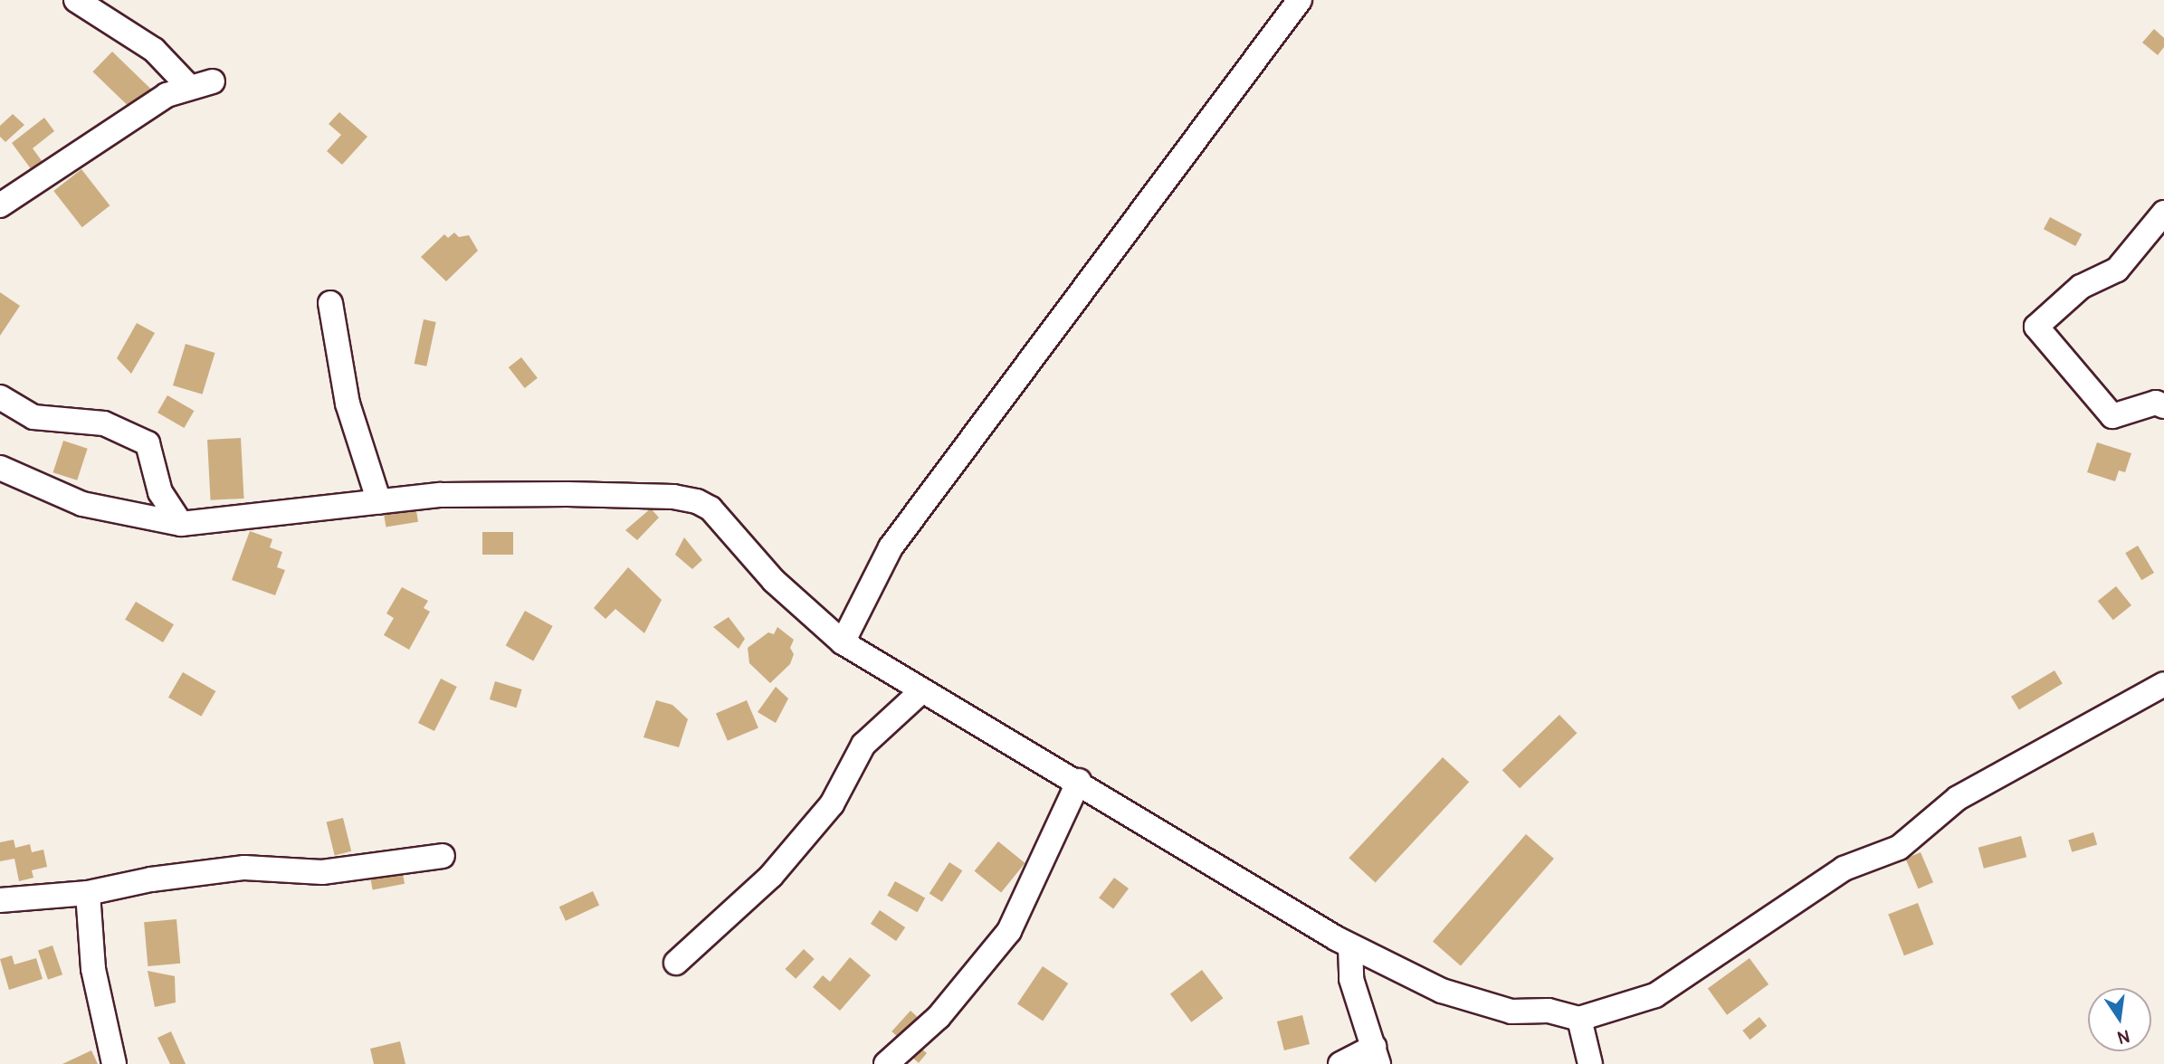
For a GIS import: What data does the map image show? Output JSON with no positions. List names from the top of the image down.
{
  "north": "bottom"
}
